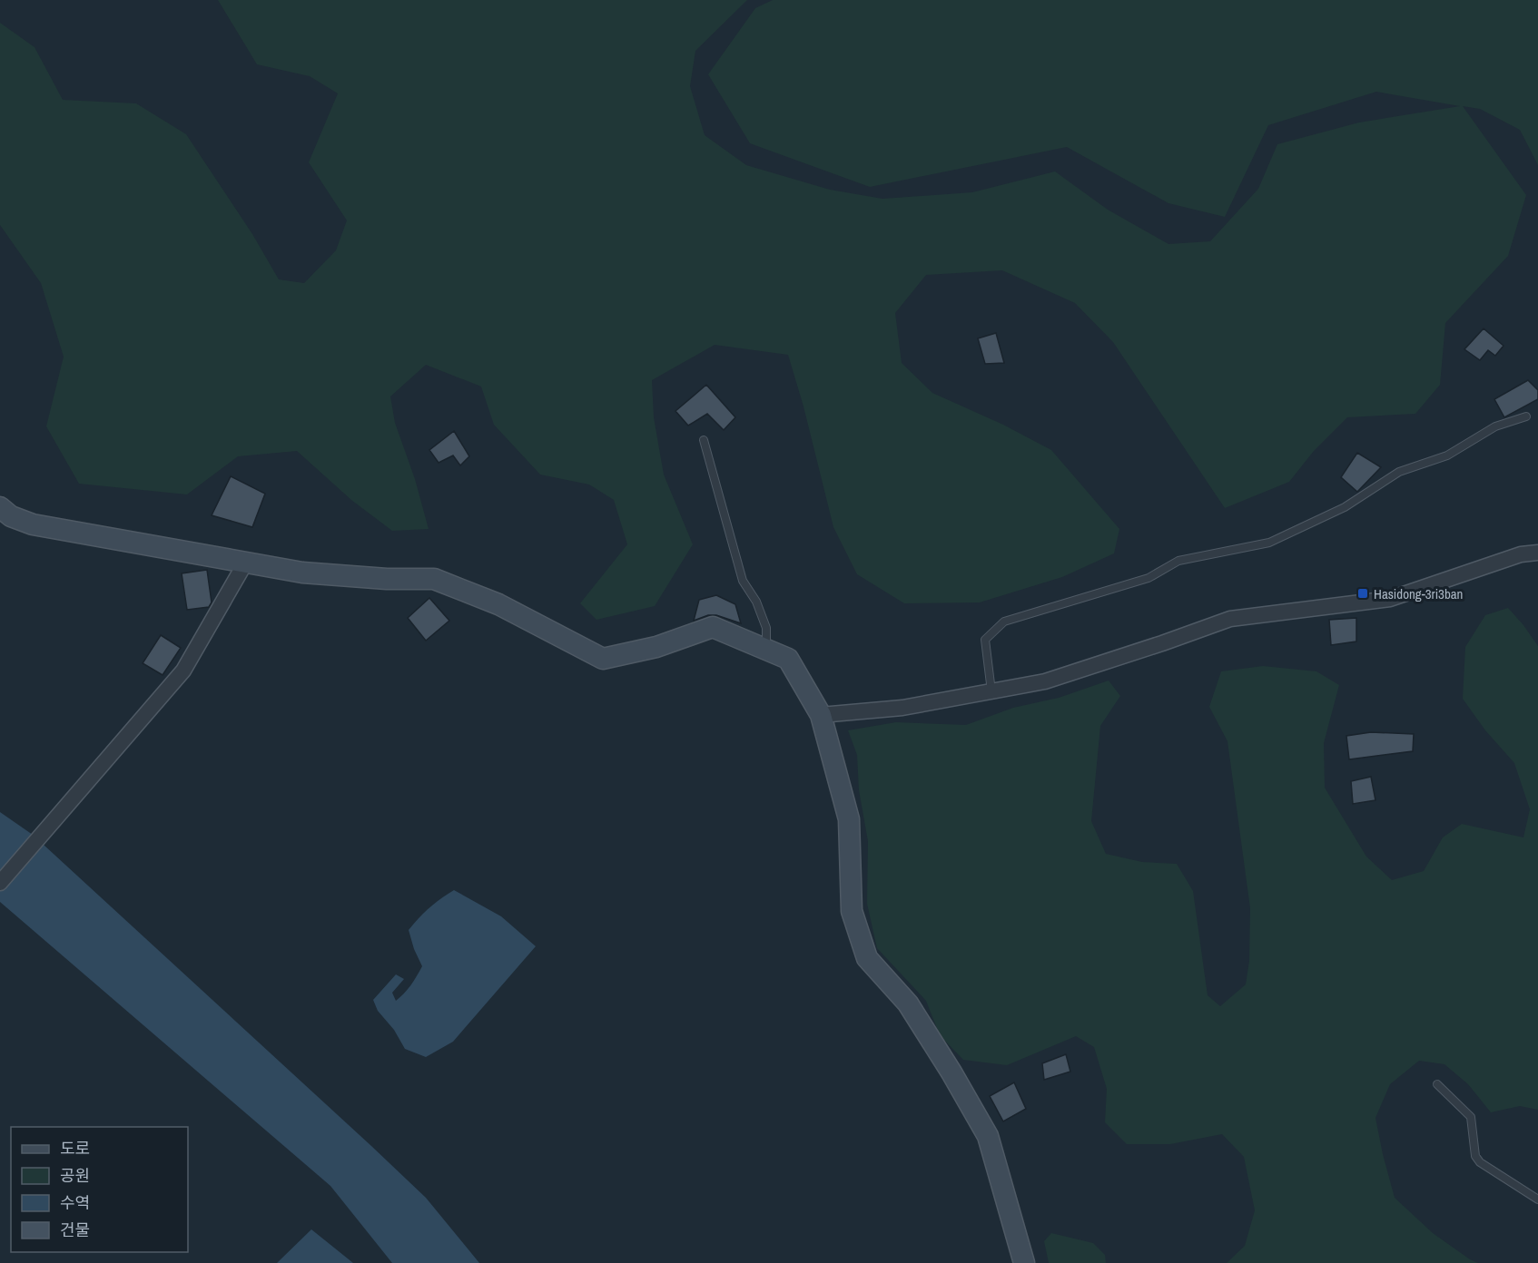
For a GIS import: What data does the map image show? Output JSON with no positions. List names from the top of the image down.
{
  "places": {
    "transit": ["Hasidong-3ri3ban"]
  },
  "legend": [
    "도로",
    "공원",
    "수역",
    "건물"
  ]
}
